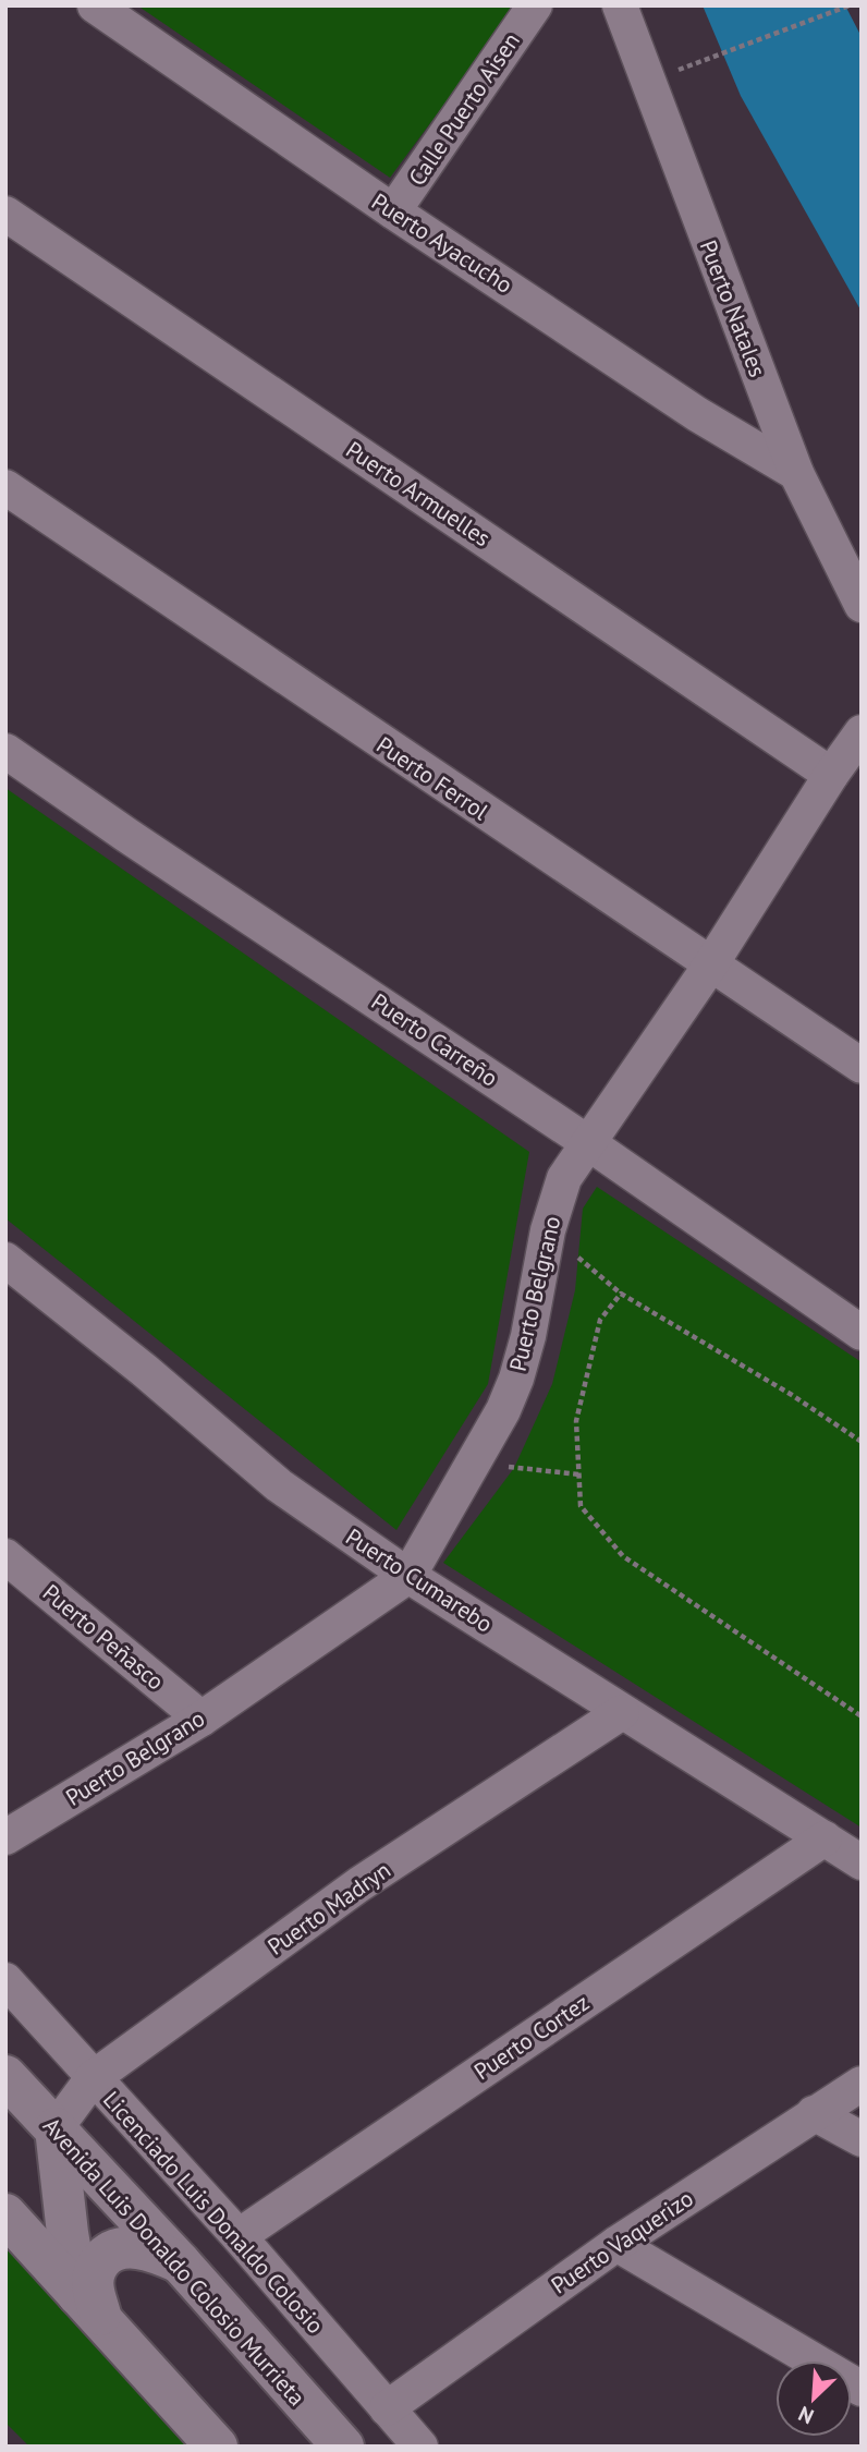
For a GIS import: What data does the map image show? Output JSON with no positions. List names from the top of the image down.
{
  "streets": {
    "main road": ["Avenida Luis Donaldo Colosio Murrieta"],
    "street": [
      "Calle Puerto Aisen",
      "Puerto Ayacucho",
      "Puerto Natales",
      "Puerto Armuelles",
      "Puerto Ferrol",
      "Puerto Carreño",
      "Puerto Belgrano",
      "Puerto Cumarebo",
      "Puerto Peñasco",
      "Puerto Madryn",
      "Puerto Cortez",
      "Licenciado Luis Donaldo Colosio",
      "Puerto Vaquerizo"
    ]
  },
  "crossings": [
    ["Calle Puerto Aisen", "Puerto Ayacucho"],
    ["Puerto Ayacucho", "Puerto Natales"],
    ["Puerto Armuelles", "Puerto Belgrano"],
    ["Puerto Ferrol", "Puerto Belgrano"],
    ["Puerto Carreño", "Puerto Belgrano"],
    ["Puerto Belgrano", "Puerto Cumarebo"],
    ["Puerto Belgrano", "Puerto Peñasco"],
    ["Puerto Cumarebo", "Puerto Madryn"],
    ["Puerto Cumarebo", "Puerto Cortez"],
    ["Puerto Madryn", "Licenciado Luis Donaldo Colosio"],
    ["Puerto Madryn", "Avenida Luis Donaldo Colosio Murrieta"],
    ["Puerto Cortez", "Licenciado Luis Donaldo Colosio"],
    ["Licenciado Luis Donaldo Colosio", "Puerto Vaquerizo"]
  ],
  "north": "bottom left"
}
